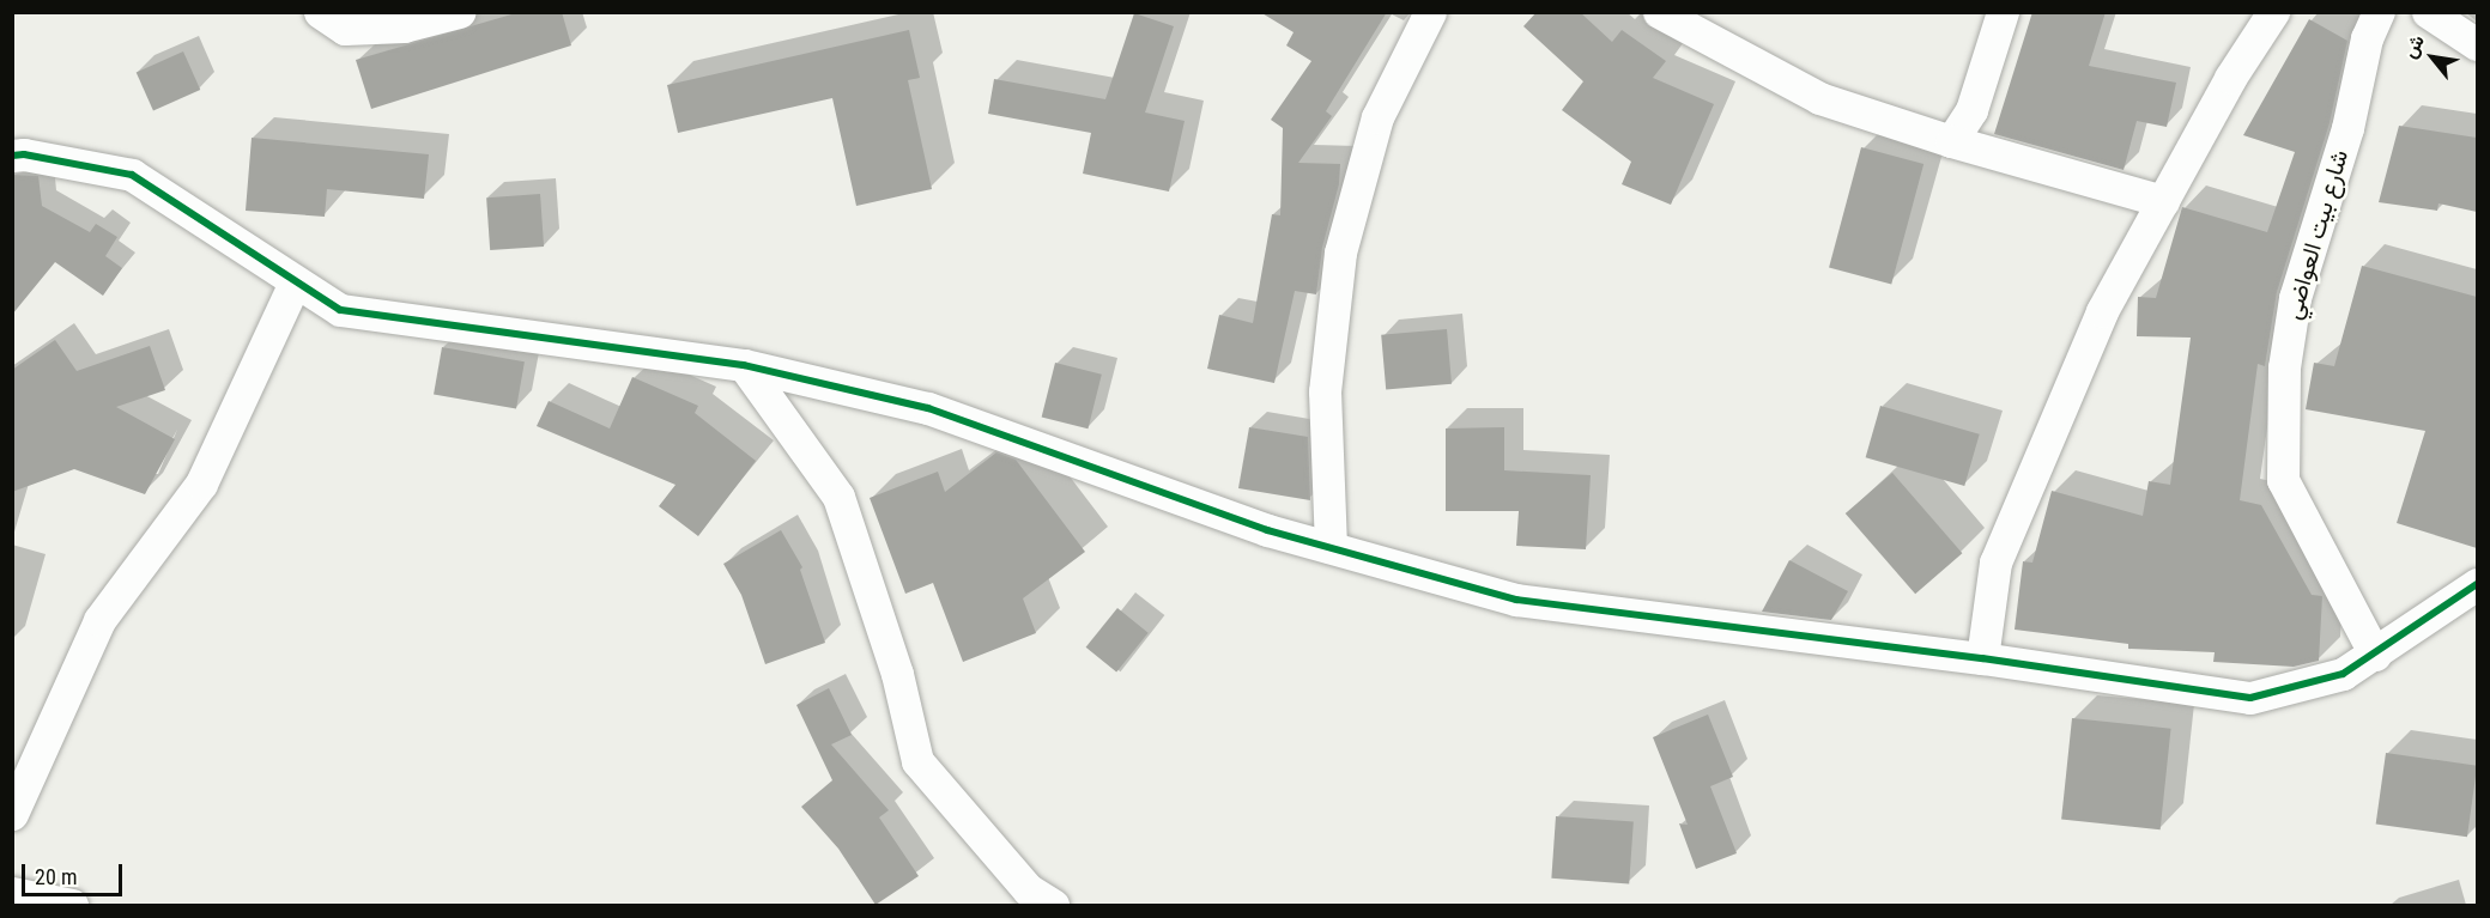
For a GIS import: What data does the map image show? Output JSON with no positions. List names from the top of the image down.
{
  "streets": {
    "street": ["شارع بيت العواضي"]
  },
  "scale_bar": "20 m",
  "north": "top left"
}
